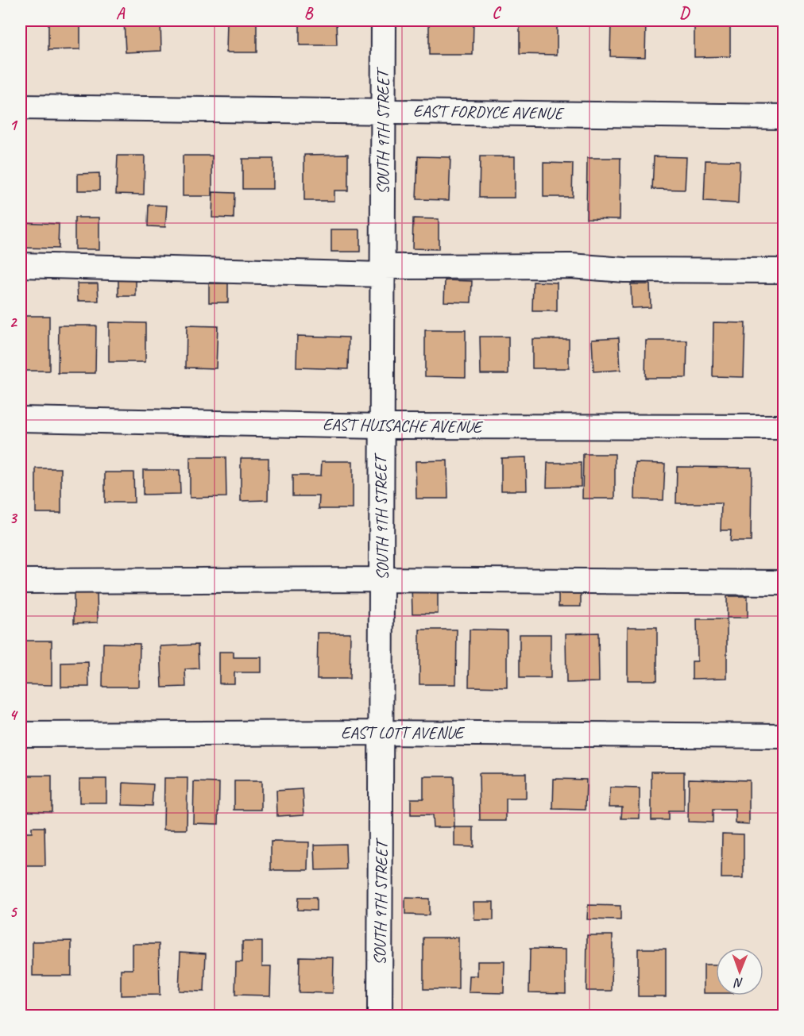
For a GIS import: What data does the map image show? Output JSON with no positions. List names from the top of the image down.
{
  "streets": {
    "street": [
      "EAST FORDYCE AVENUE",
      "SOUTH 9TH STREET",
      "EAST HUISACHE AVENUE",
      "EAST LOTT AVENUE"
    ]
  },
  "crossings": [
    ["EAST FORDYCE AVENUE", "SOUTH 9TH STREET"],
    ["SOUTH 9TH STREET", "EAST HUISACHE AVENUE"],
    ["SOUTH 9TH STREET", "EAST LOTT AVENUE"]
  ],
  "north": "bottom",
  "grid": {
    "columns": [
      "A",
      "B",
      "C",
      "D"
    ],
    "rows": [
      "1",
      "2",
      "3",
      "4",
      "5"
    ]
  }
}
